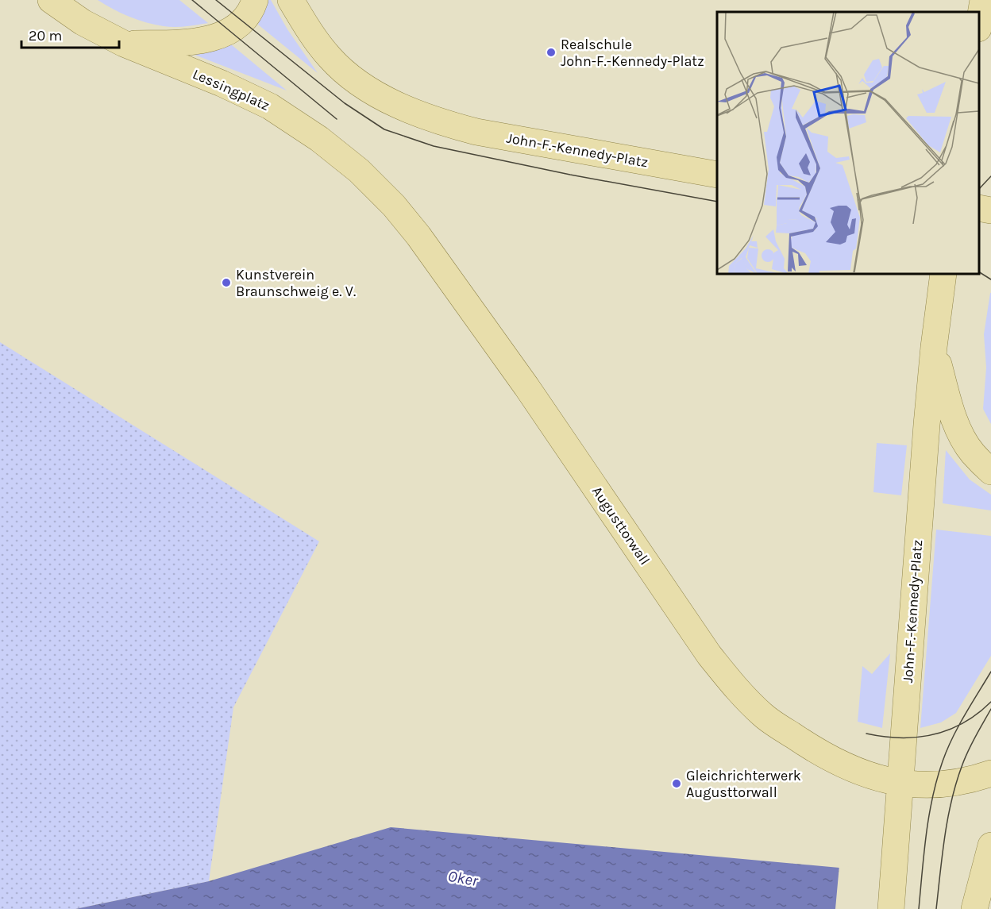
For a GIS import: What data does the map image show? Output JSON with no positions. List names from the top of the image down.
{
  "streets": {
    "main road": ["Lessingplatz", "John-F.-Kennedy-Platz", "Augusttorwall"]
  },
  "crossings": [
    ["Lessingplatz", "Augusttorwall"],
    ["John-F.-Kennedy-Platz", "Augusttorwall"]
  ],
  "water": ["Oker"],
  "places": ["Realschule John-F.-Kennedy-Platz", "Kunstverein Braunschweig e. V.", "Gleichrichterwerk Augusttorwall"],
  "scale_bar": "20 m"
}
